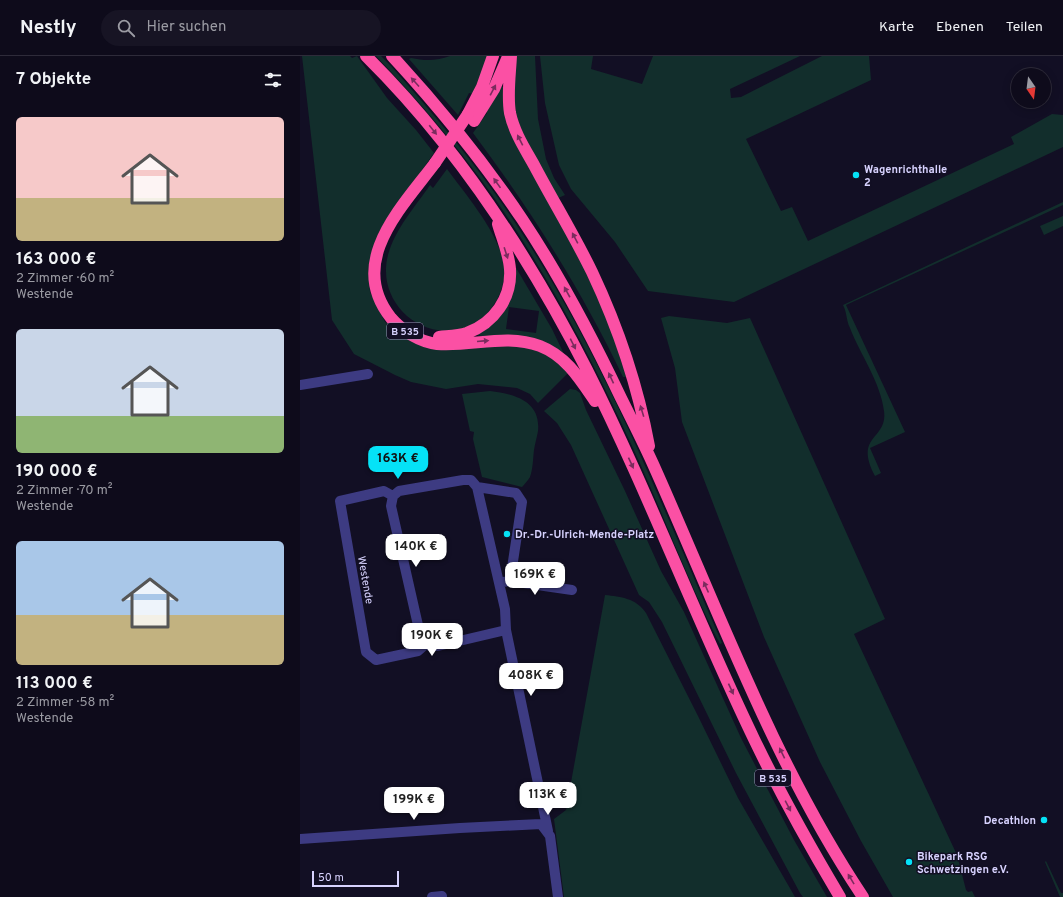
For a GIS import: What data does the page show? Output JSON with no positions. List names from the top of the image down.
{
  "streets": {
    "highway": ["B 535"],
    "street": ["Westende"]
  },
  "places": [
    "Wagenrichthalle 2",
    "Dr.-Dr.-Ulrich-Mende-Platz",
    "Decathlon",
    "Bikepark RSG Schwetzingen e.V."
  ],
  "scale_bar": "50 m",
  "north": "bottom",
  "page": {
    "header": "Nestly",
    "search": "Hier suchen",
    "nav": ["Karte", "Ebenen", "Teilen"],
    "heading": "7 Objekte",
    "list": [
      {
        "name": "163 000 €",
        "note": "2 Zimmer · 60 m² · Westende"
      },
      {
        "name": "190 000 €",
        "note": "2 Zimmer · 70 m² · Westende"
      },
      {
        "name": "113 000 €",
        "note": "2 Zimmer · 58 m² · Westende"
      }
    ],
    "price": [
      "163K €",
      "140K €",
      "169K €",
      "190K €",
      "408K €",
      "113K €",
      "199K €"
    ],
    "scale": "50 m"
  }
}
